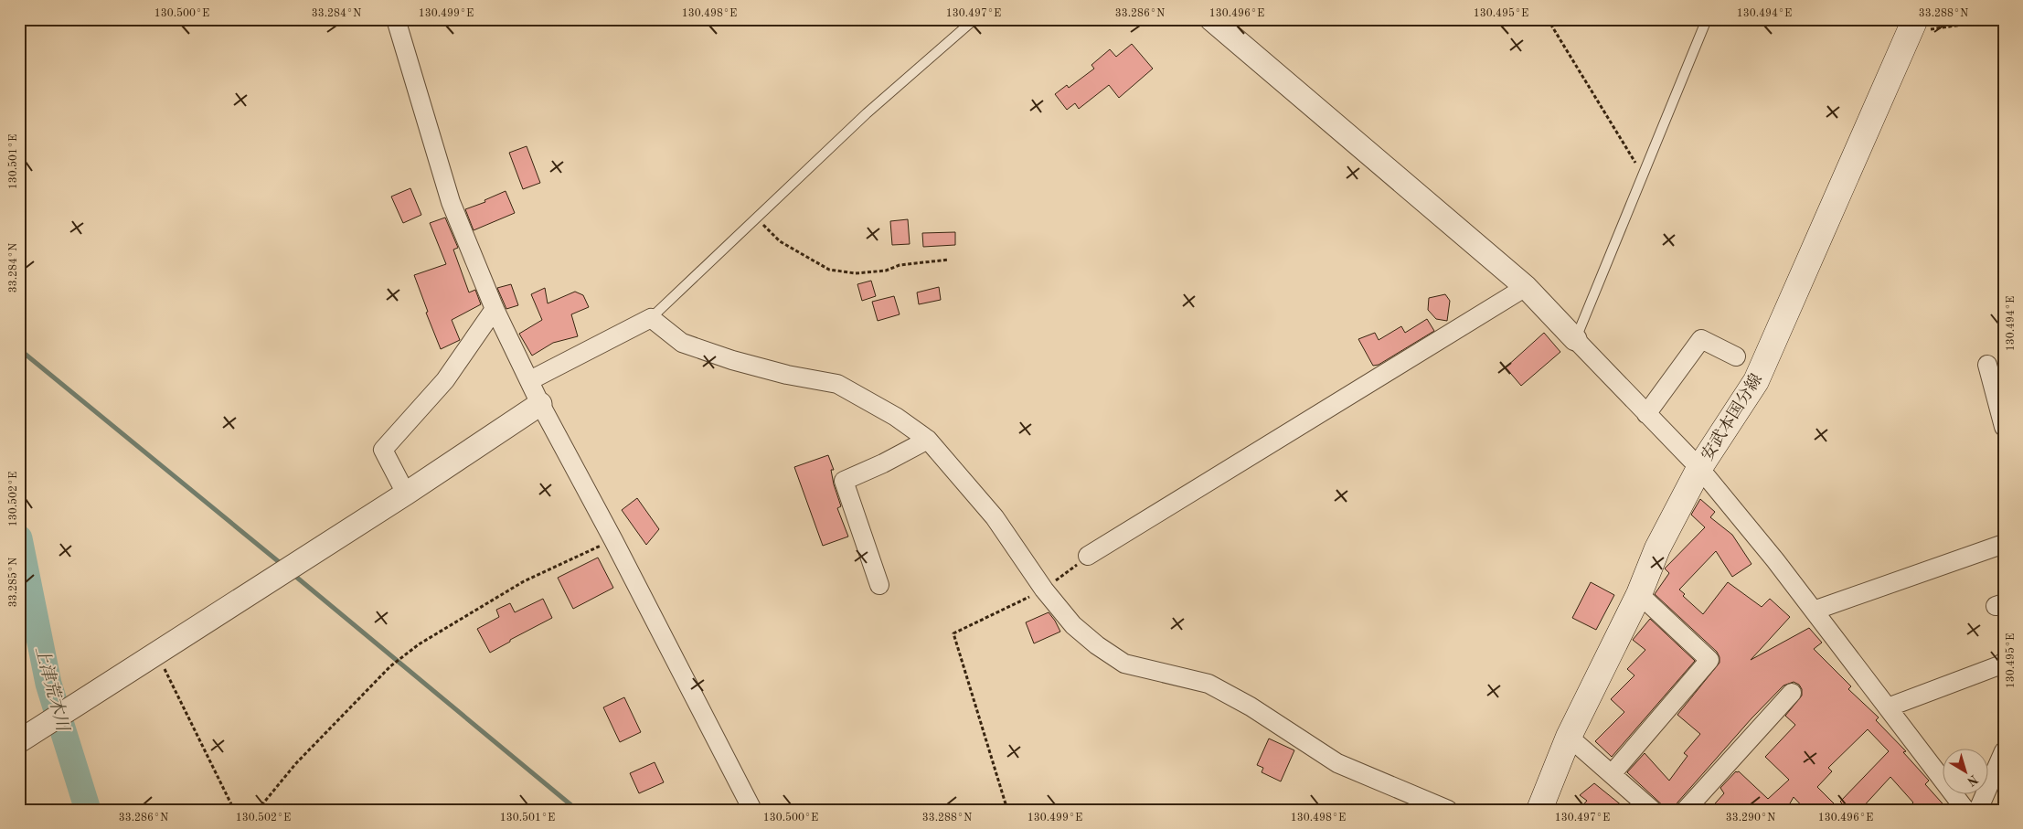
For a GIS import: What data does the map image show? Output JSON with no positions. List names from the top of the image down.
{
  "streets": {
    "main road": ["安武本国分線"]
  },
  "water": ["上津荒木川"],
  "north": "bottom right",
  "coordinates": [
    "130.500°E",
    "33.284°N",
    "130.499°E",
    "130.498°E",
    "130.497°E",
    "33.286°N",
    "130.496°E",
    "130.495°E",
    "130.494°E",
    "33.288°N",
    "130.501°E",
    "130.502°E",
    "33.285°N",
    "33.290°N"
  ]
}
